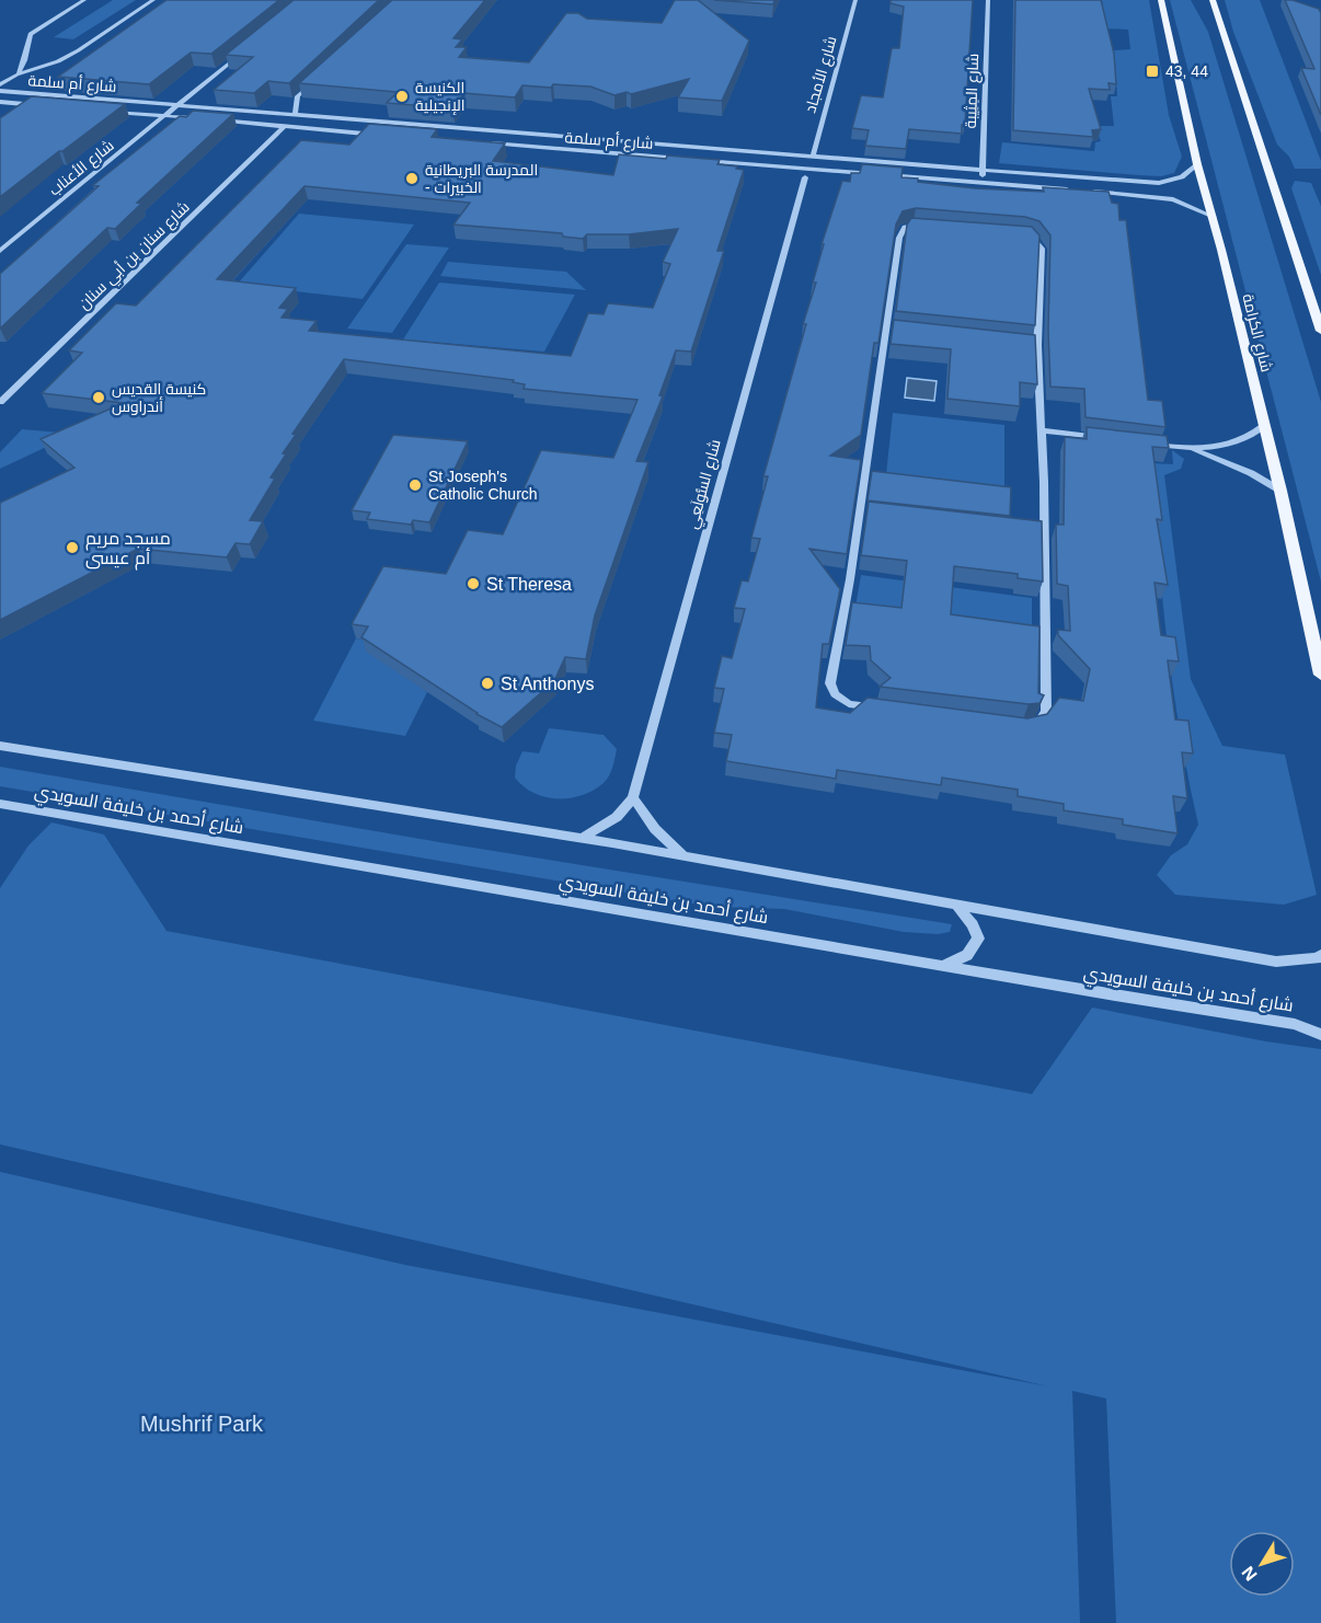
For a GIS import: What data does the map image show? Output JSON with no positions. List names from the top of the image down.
{
  "streets": {
    "main road": ["شارع الكرامة"],
    "street": [
      "شارع الأمجاد",
      "شارع أم سلمة",
      "شارع المِثِيبة",
      "شارع الأعناب",
      "شارع سنان بن أبي سنان",
      "شارع السُّولَعِي",
      "شارع أحمد بن خليفة السويدي"
    ]
  },
  "crossings": [
    ["شارع الأمجاد", "شارع أم سلمة"],
    ["شارع أم سلمة", "شارع المِثِيبة"],
    ["شارع أم سلمة", "شارع الأعناب"],
    ["شارع أم سلمة", "شارع الكرامة"]
  ],
  "parks": ["Mushrif Park"],
  "places": {
    "transit": ["43, 44"],
    "other": [
      "الكنيسة الإنجيلية",
      "المدرسة البريطانية - الخبيرات",
      "كنيسة القديس أندراوس",
      "St Joseph's Catholic Church",
      "مسجد مريم أم عيسى",
      "St Theresa",
      "St Anthonys"
    ]
  },
  "north": "bottom left"
}
